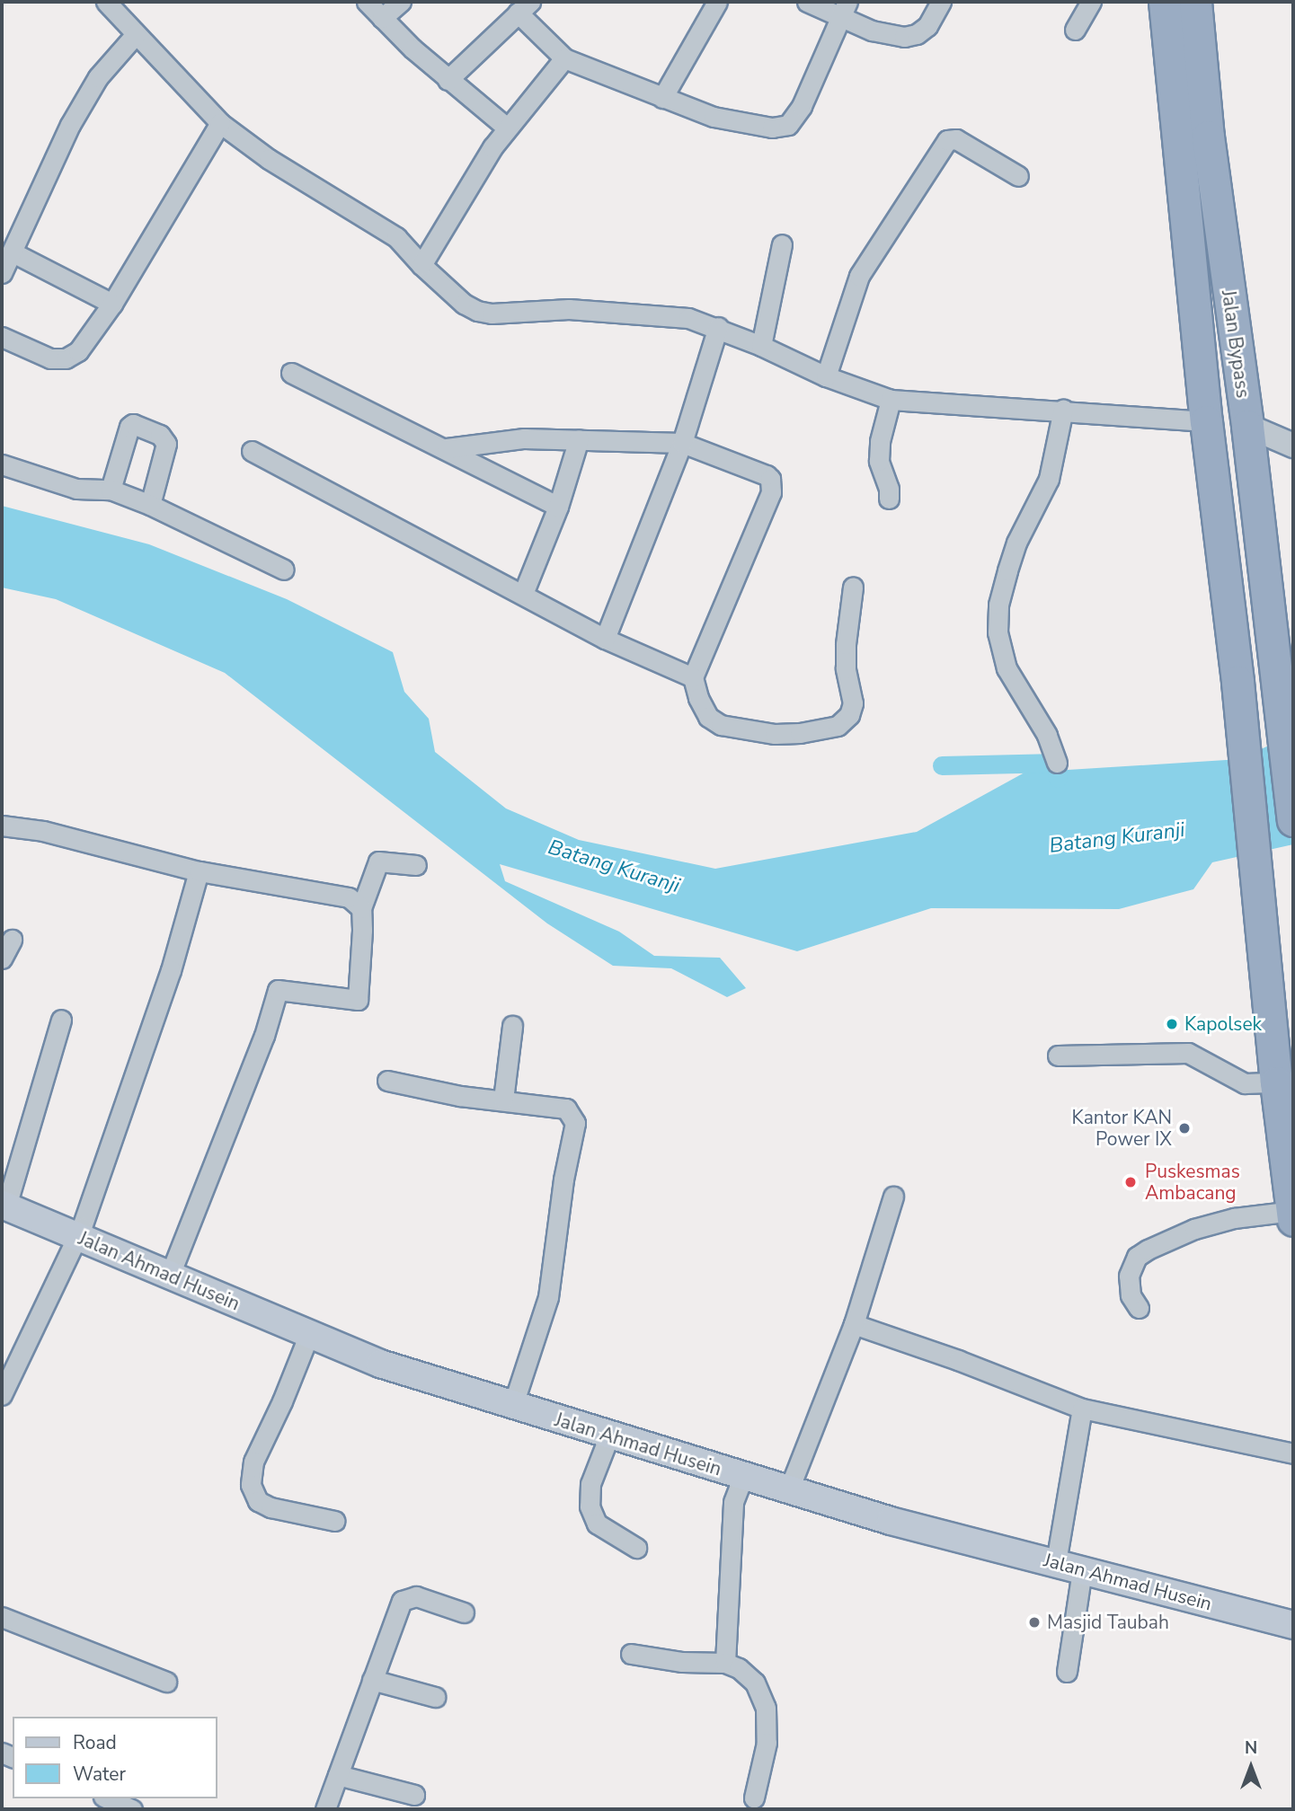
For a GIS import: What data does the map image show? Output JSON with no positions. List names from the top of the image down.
{
  "streets": {
    "highway": ["Jalan Bypass"],
    "main road": ["Jalan Ahmad Husein"]
  },
  "water": ["Batang Kuranji"],
  "places": [
    "Kapolsek",
    "Kantor KAN Power IX",
    "Puskesmas Ambacang",
    "Masjid Taubah"
  ],
  "legend": ["Road", "Water"],
  "north": "top"
}
